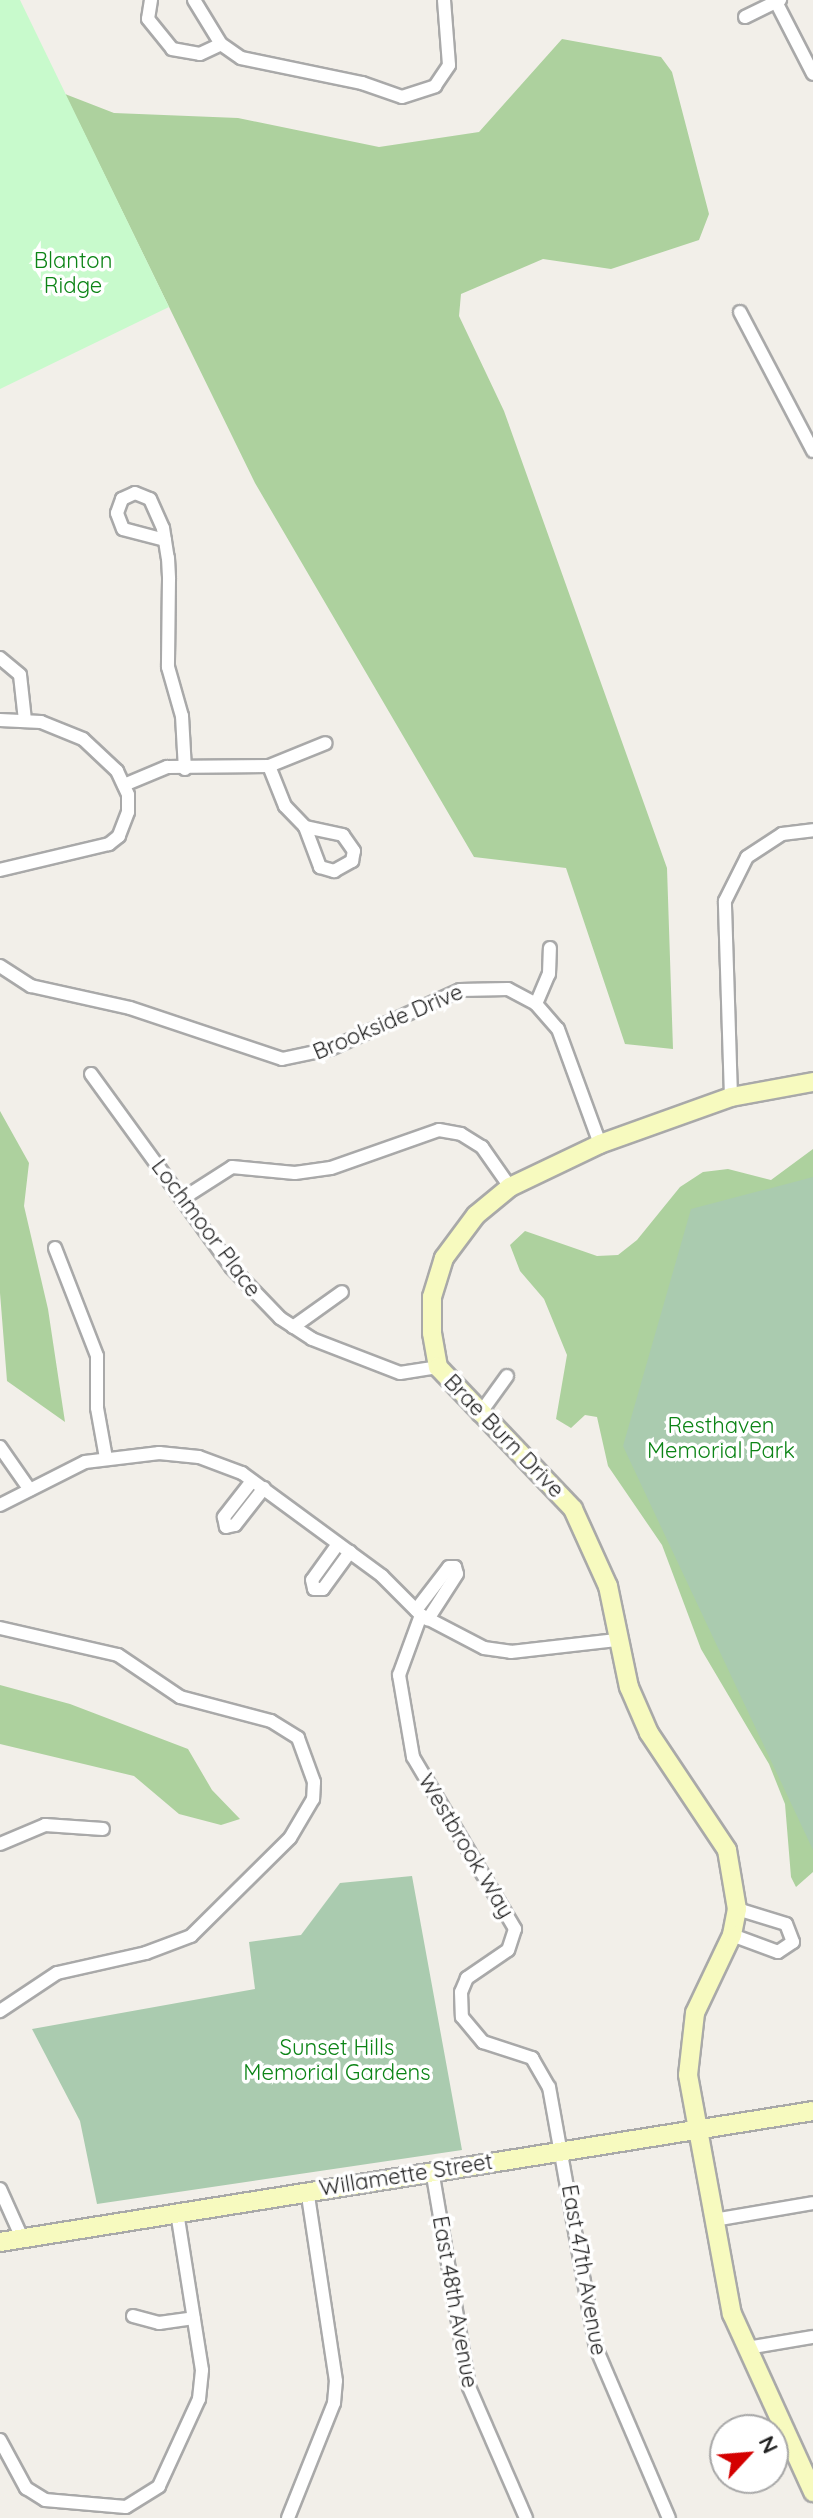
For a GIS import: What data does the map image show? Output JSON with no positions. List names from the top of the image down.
{
  "streets": {
    "street": [
      "Brookside Drive",
      "Lochmoor Place",
      "Brae Burn Drive",
      "Westbrook Way",
      "Willamette Street",
      "East 47th Avenue",
      "East 48th Avenue"
    ]
  },
  "crossings": [
    ["Brookside Drive", "Brae Burn Drive"],
    ["Lochmoor Place", "Brae Burn Drive"],
    ["Brae Burn Drive", "Willamette Street"],
    ["Westbrook Way", "Willamette Street"],
    ["Westbrook Way", "East 47th Avenue"],
    ["Willamette Street", "East 47th Avenue"],
    ["Willamette Street", "East 48th Avenue"]
  ],
  "parks": ["Blanton Ridge", "Resthaven Memorial Park", "Sunset Hills Memorial Gardens"],
  "north": "top right"
}
